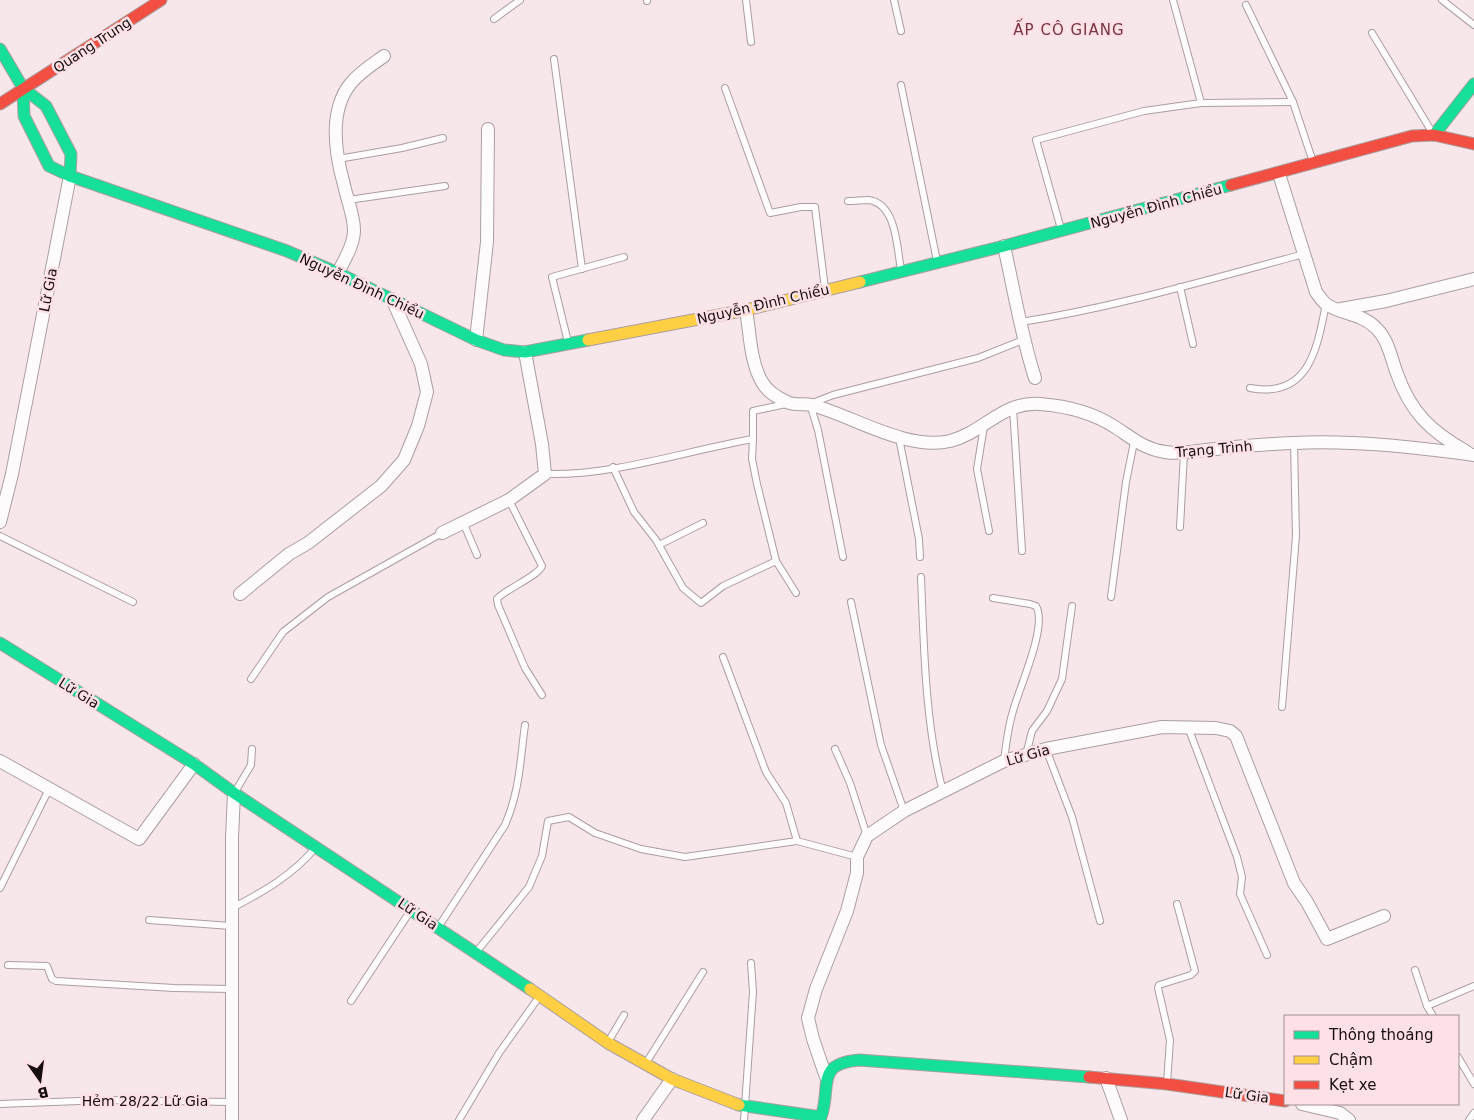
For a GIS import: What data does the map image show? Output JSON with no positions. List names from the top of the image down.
{
  "streets": {
    "main road": ["Quang Trung", "Nguyễn Đình Chiểu", "Lữ Gia"],
    "street": ["Trạng Trình"],
    "lane": ["Hẻm 28/22 Lữ Gia"]
  },
  "crossings": [
    ["Quang Trung", "Nguyễn Đình Chiểu"],
    ["Nguyễn Đình Chiểu", "Lữ Gia"]
  ],
  "districts": ["ẤP CÔ GIANG"],
  "legend": ["Thông thoáng", "Chậm", "Kẹt xe"],
  "north": "bottom"
}
